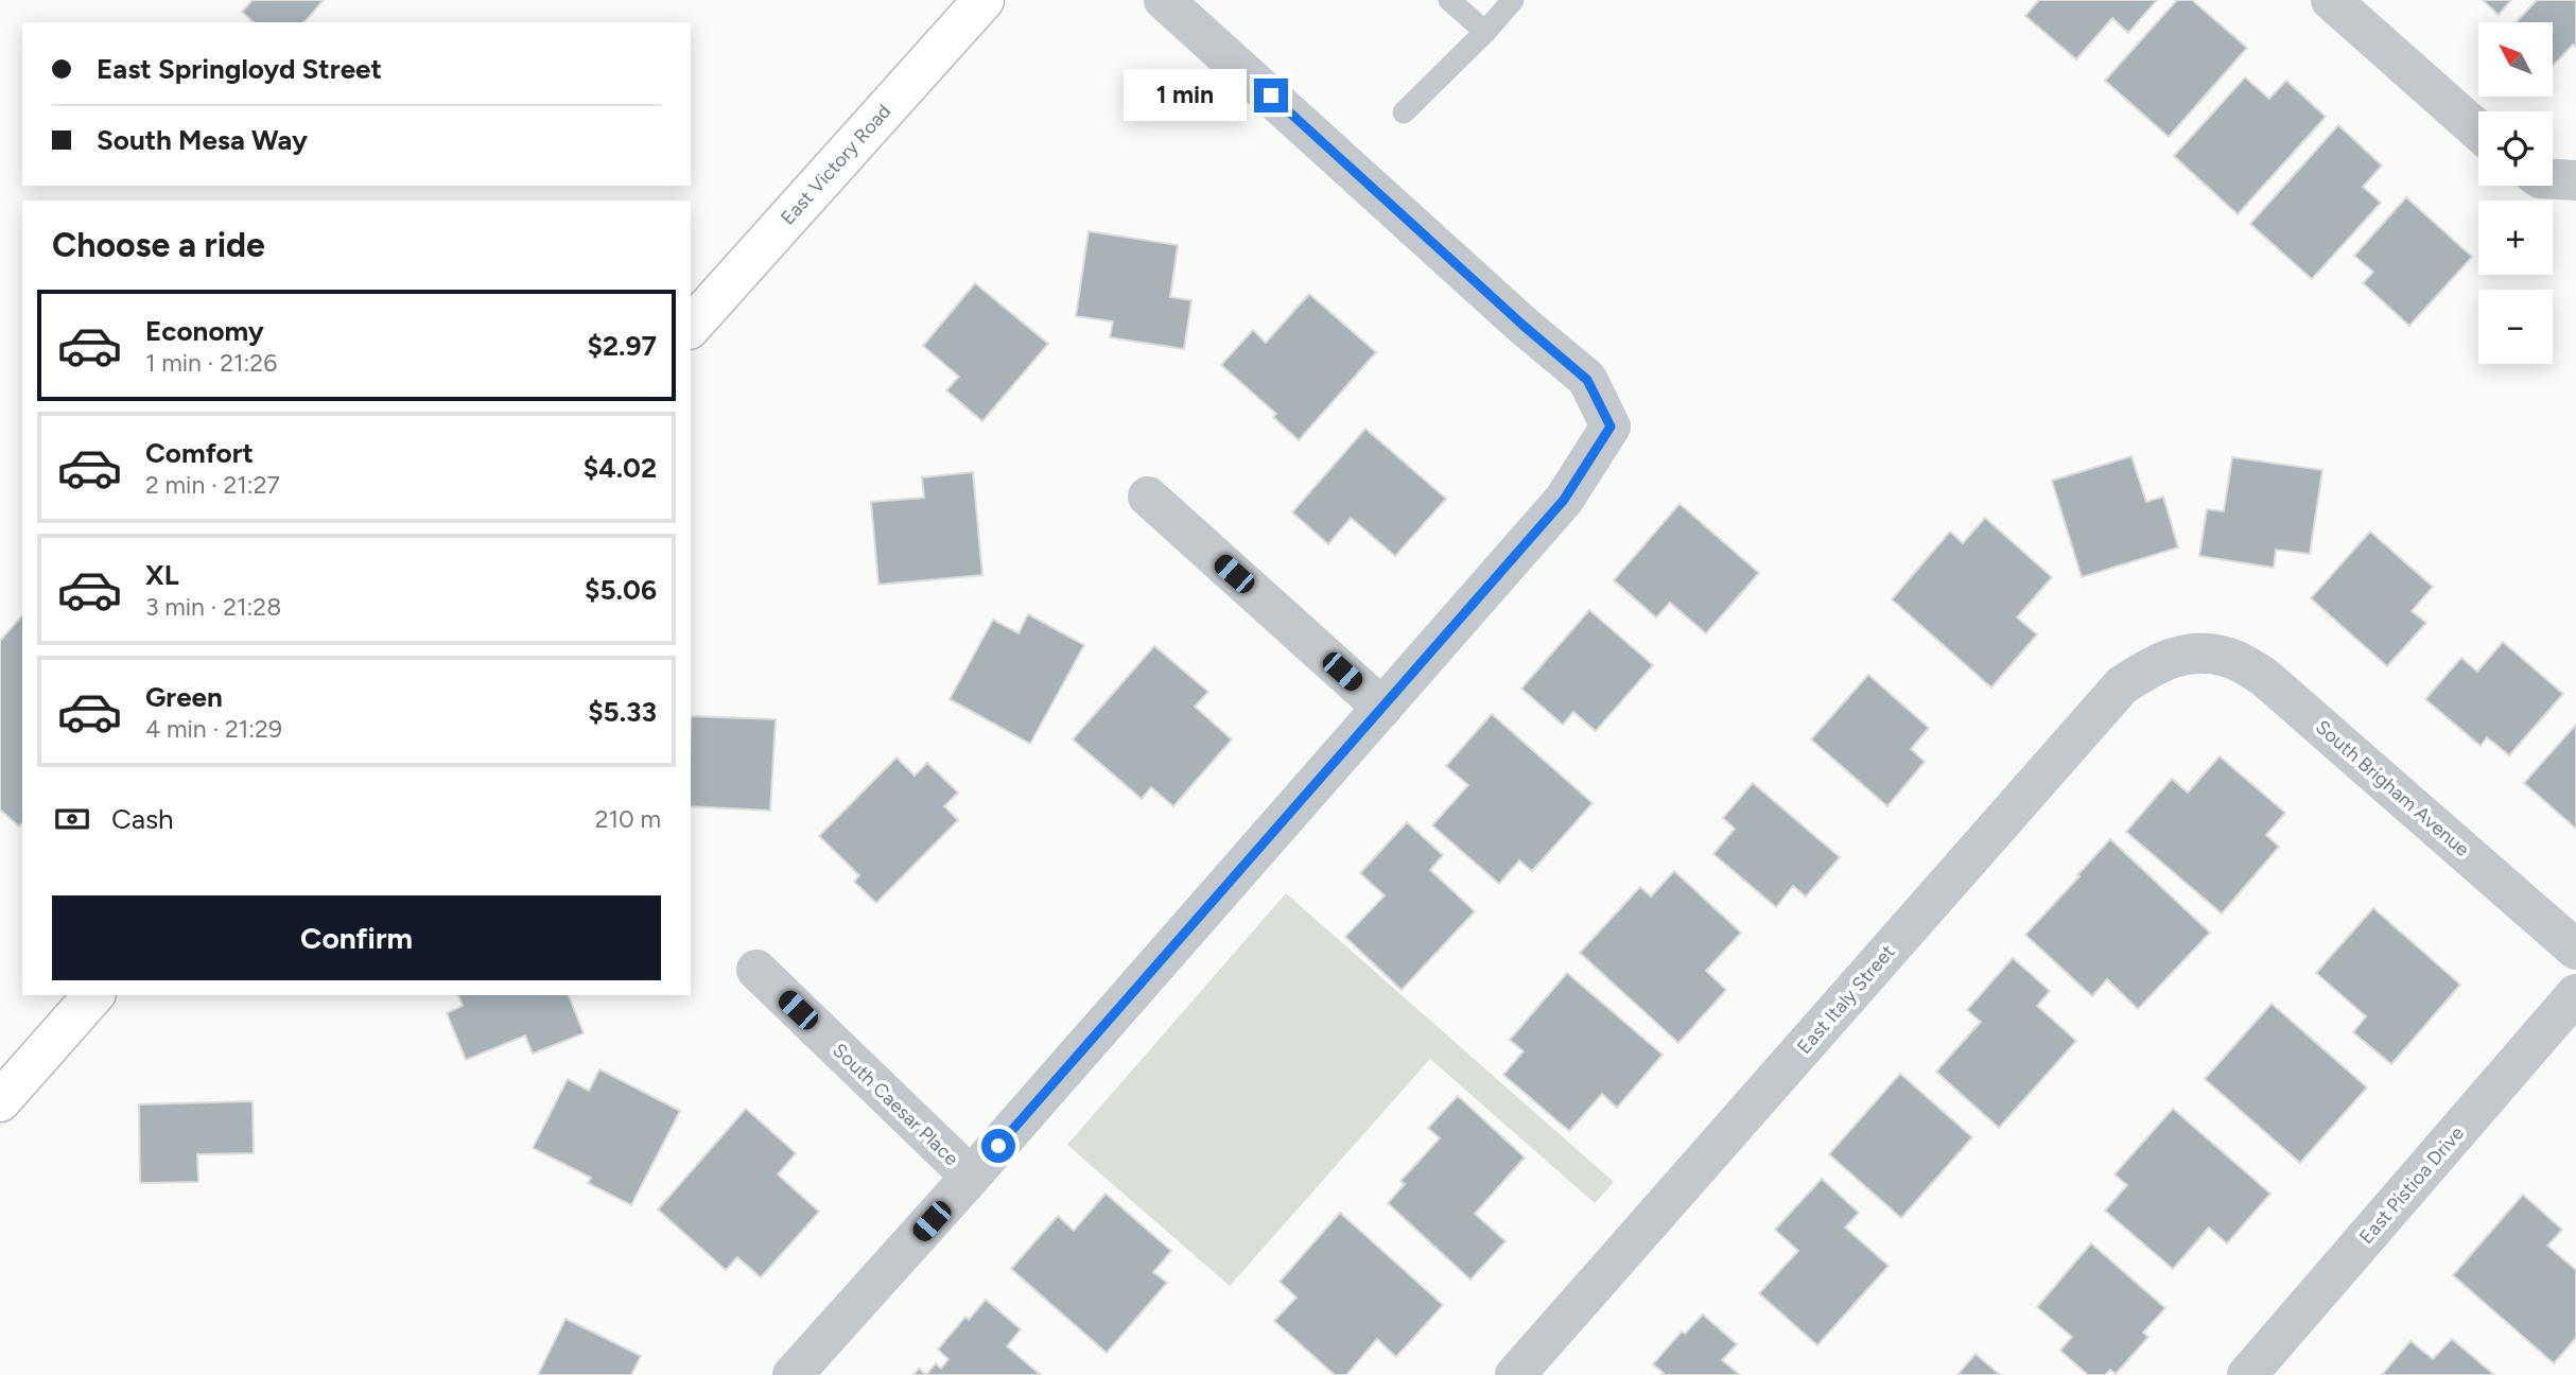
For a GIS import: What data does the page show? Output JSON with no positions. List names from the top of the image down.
{
  "streets": {
    "main road": ["East Victory Road"],
    "street": [
      "South Brigham Avenue",
      "East Italy Street",
      "South Caesar Place",
      "East Pistioa Drive"
    ]
  },
  "crossings": [
    ["South Brigham Avenue", "East Italy Street"]
  ],
  "north": "top left",
  "page": {
    "map_buttons": ["+", "−"],
    "banner": ["East Springloyd Street", "South Mesa Way"],
    "bubble": "1 min",
    "heading": "Choose a ride",
    "list": [
      {
        "name": "Economy",
        "note": "1 min · 21:26",
        "value": "$2.97"
      },
      {
        "name": "Comfort",
        "note": "2 min · 21:27",
        "value": "$4.02"
      },
      {
        "name": "XL",
        "note": "3 min · 21:28",
        "value": "$5.06"
      },
      {
        "name": "Green",
        "note": "4 min · 21:29",
        "value": "$5.33"
      }
    ],
    "pay": ["Cash", "210 m"],
    "buttons": "Confirm"
  }
}
